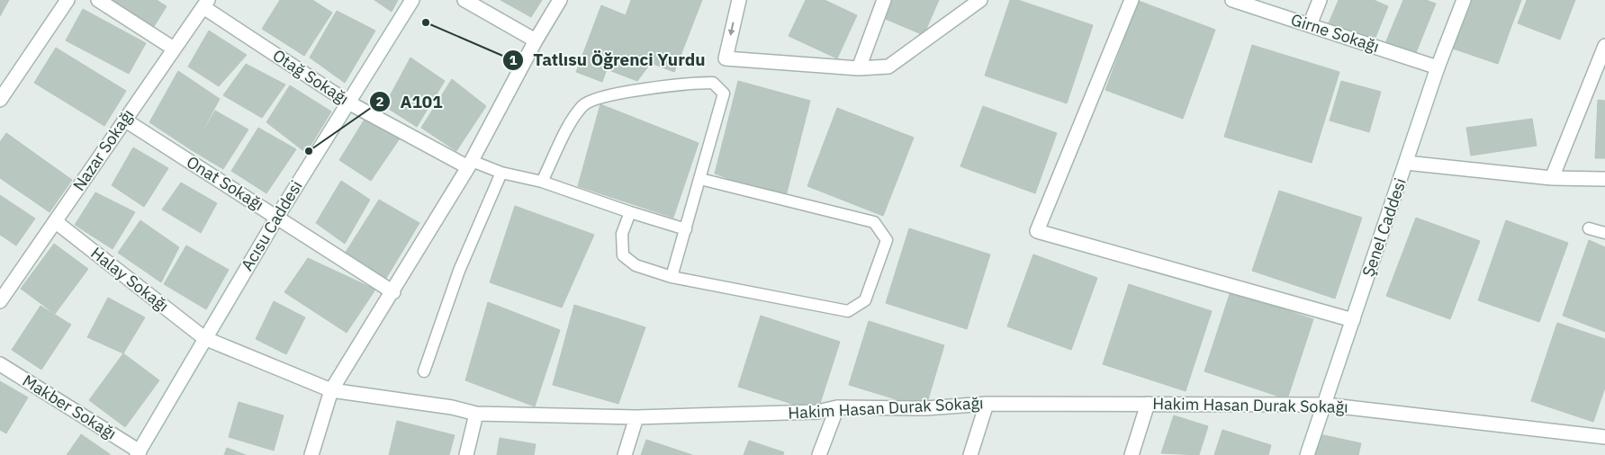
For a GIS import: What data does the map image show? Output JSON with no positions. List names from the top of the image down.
{
  "streets": {
    "street": [
      "Girne Sokağı",
      "Otağ Sokağı",
      "Nazar Sokağı",
      "Onat Sokağı",
      "Acısu Caddesi",
      "Şenel Caddesi",
      "Halay Sokağı",
      "Hakim Hasan Durak Sokağı",
      "Makber Sokağı"
    ]
  },
  "crossings": [
    ["Girne Sokağı", "Şenel Caddesi"],
    ["Otağ Sokağı", "Nazar Sokağı"],
    ["Otağ Sokağı", "Acısu Caddesi"],
    ["Nazar Sokağı", "Onat Sokağı"],
    ["Nazar Sokağı", "Halay Sokağı"],
    ["Onat Sokağı", "Acısu Caddesi"],
    ["Acısu Caddesi", "Halay Sokağı"],
    ["Acısu Caddesi", "Hakim Hasan Durak Sokağı"],
    ["Acısu Caddesi", "Makber Sokağı"],
    ["Şenel Caddesi", "Hakim Hasan Durak Sokağı"],
    ["Halay Sokağı", "Hakim Hasan Durak Sokağı"]
  ],
  "places": ["Tatlısu Öğrenci Yurdu", "A101"]
}
